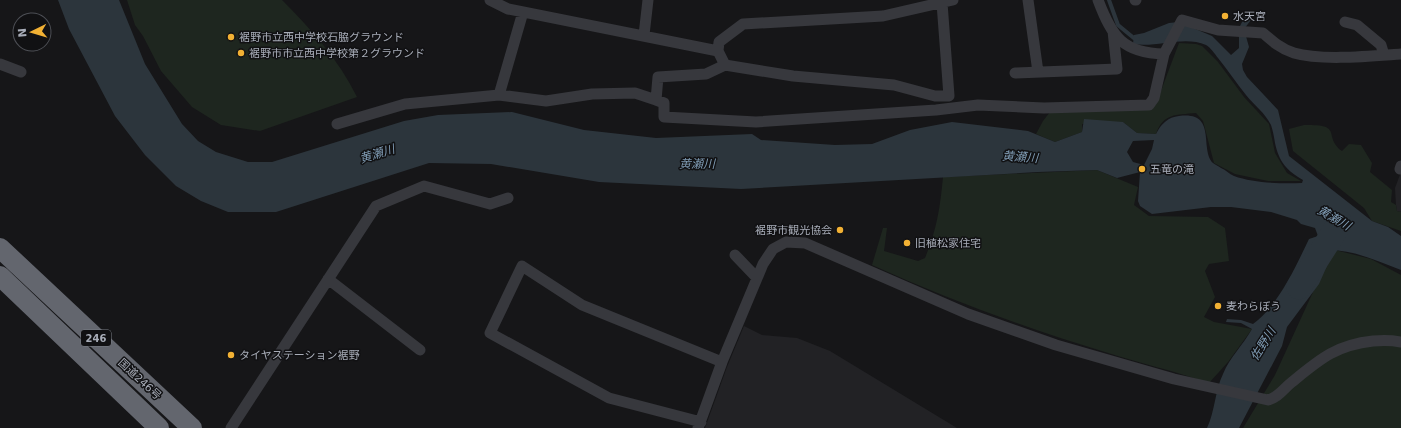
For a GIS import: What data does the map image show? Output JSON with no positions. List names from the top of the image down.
{
  "streets": {
    "highway": ["246", "国道246号"]
  },
  "water": ["黄瀬川", "佐野川"],
  "places": [
    "水天宮",
    "裾野市立西中学校石脇グラウンド",
    "裾野市市立西中学校第２グラウンド",
    "五竜の滝",
    "裾野市観光協会",
    "旧植松家住宅",
    "麦わらぼう",
    "タイヤステーション裾野"
  ],
  "north": "left"
}
